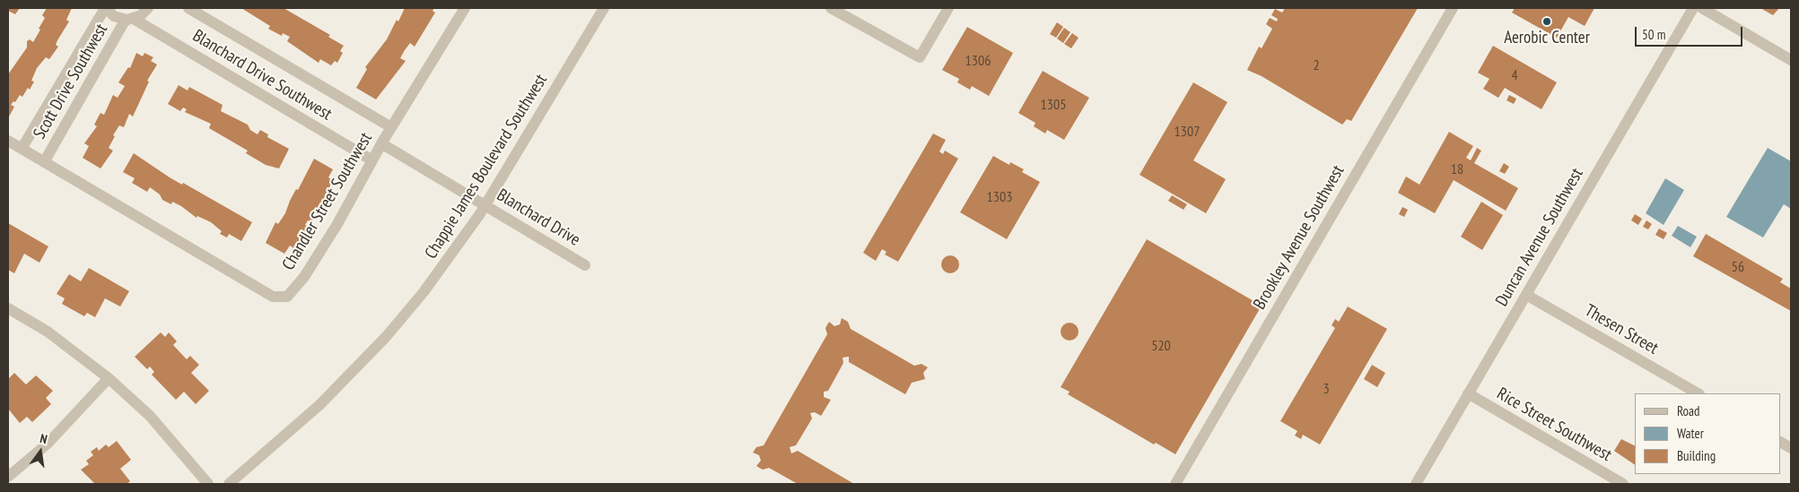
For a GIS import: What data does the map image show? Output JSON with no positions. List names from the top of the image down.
{
  "streets": {
    "street": [
      "Blanchard Drive Southwest",
      "Scott Drive Southwest",
      "Chappie James Boulevard Southwest",
      "Chandler Street Southwest",
      "Blanchard Drive",
      "Brookley Avenue Southwest",
      "Duncan Avenue Southwest",
      "Thesen Street",
      "Rice Street Southwest"
    ]
  },
  "crossings": [
    ["Blanchard Drive Southwest", "Scott Drive Southwest"],
    ["Blanchard Drive Southwest", "Chandler Street Southwest"],
    ["Scott Drive Southwest", "Chandler Street Southwest"],
    ["Chappie James Boulevard Southwest", "Blanchard Drive"],
    ["Chandler Street Southwest", "Blanchard Drive"],
    ["Duncan Avenue Southwest", "Thesen Street"],
    ["Duncan Avenue Southwest", "Rice Street Southwest"]
  ],
  "places": ["Aerobic Center"],
  "house_numbers": [
    "1306",
    "2",
    "4",
    "1305",
    "1307",
    "18",
    "1303",
    "56",
    "520",
    "3"
  ],
  "legend": ["Road", "Water", "Building"],
  "scale_bar": "50 m",
  "north": "top"
}
